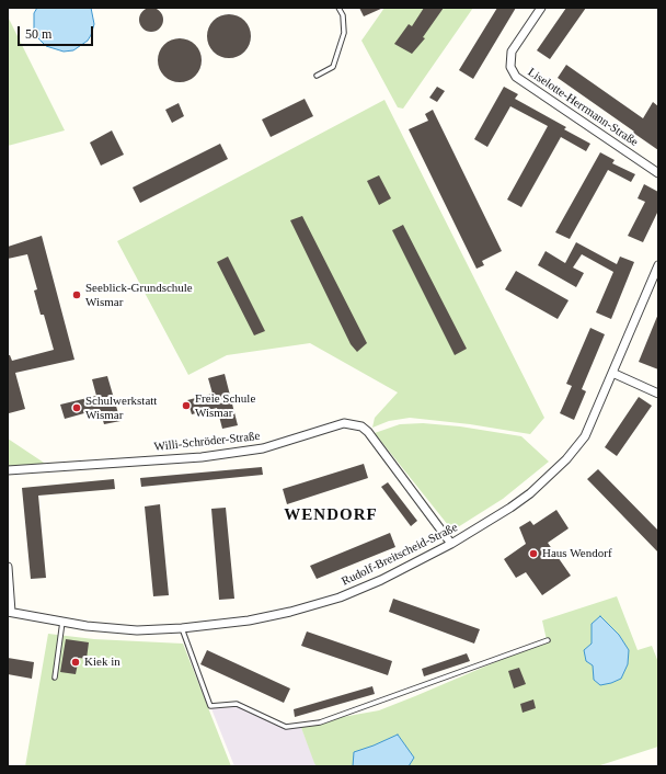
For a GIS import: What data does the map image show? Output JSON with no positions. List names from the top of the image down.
{
  "streets": {
    "street": ["Liselotte-Herrmann-Straße", "Willi-Schröder-Straße", "Rudolf-Breitscheid-Straße"]
  },
  "crossings": [
    ["Willi-Schröder-Straße", "Rudolf-Breitscheid-Straße"]
  ],
  "districts": ["WENDORF"],
  "places": [
    "Seeblick-Grundschule Wismar",
    "Freie Schule Wismar",
    "Schulwerkstatt Wismar",
    "Haus Wendorf",
    "Kiek in"
  ],
  "scale_bar": "50 m"
}
